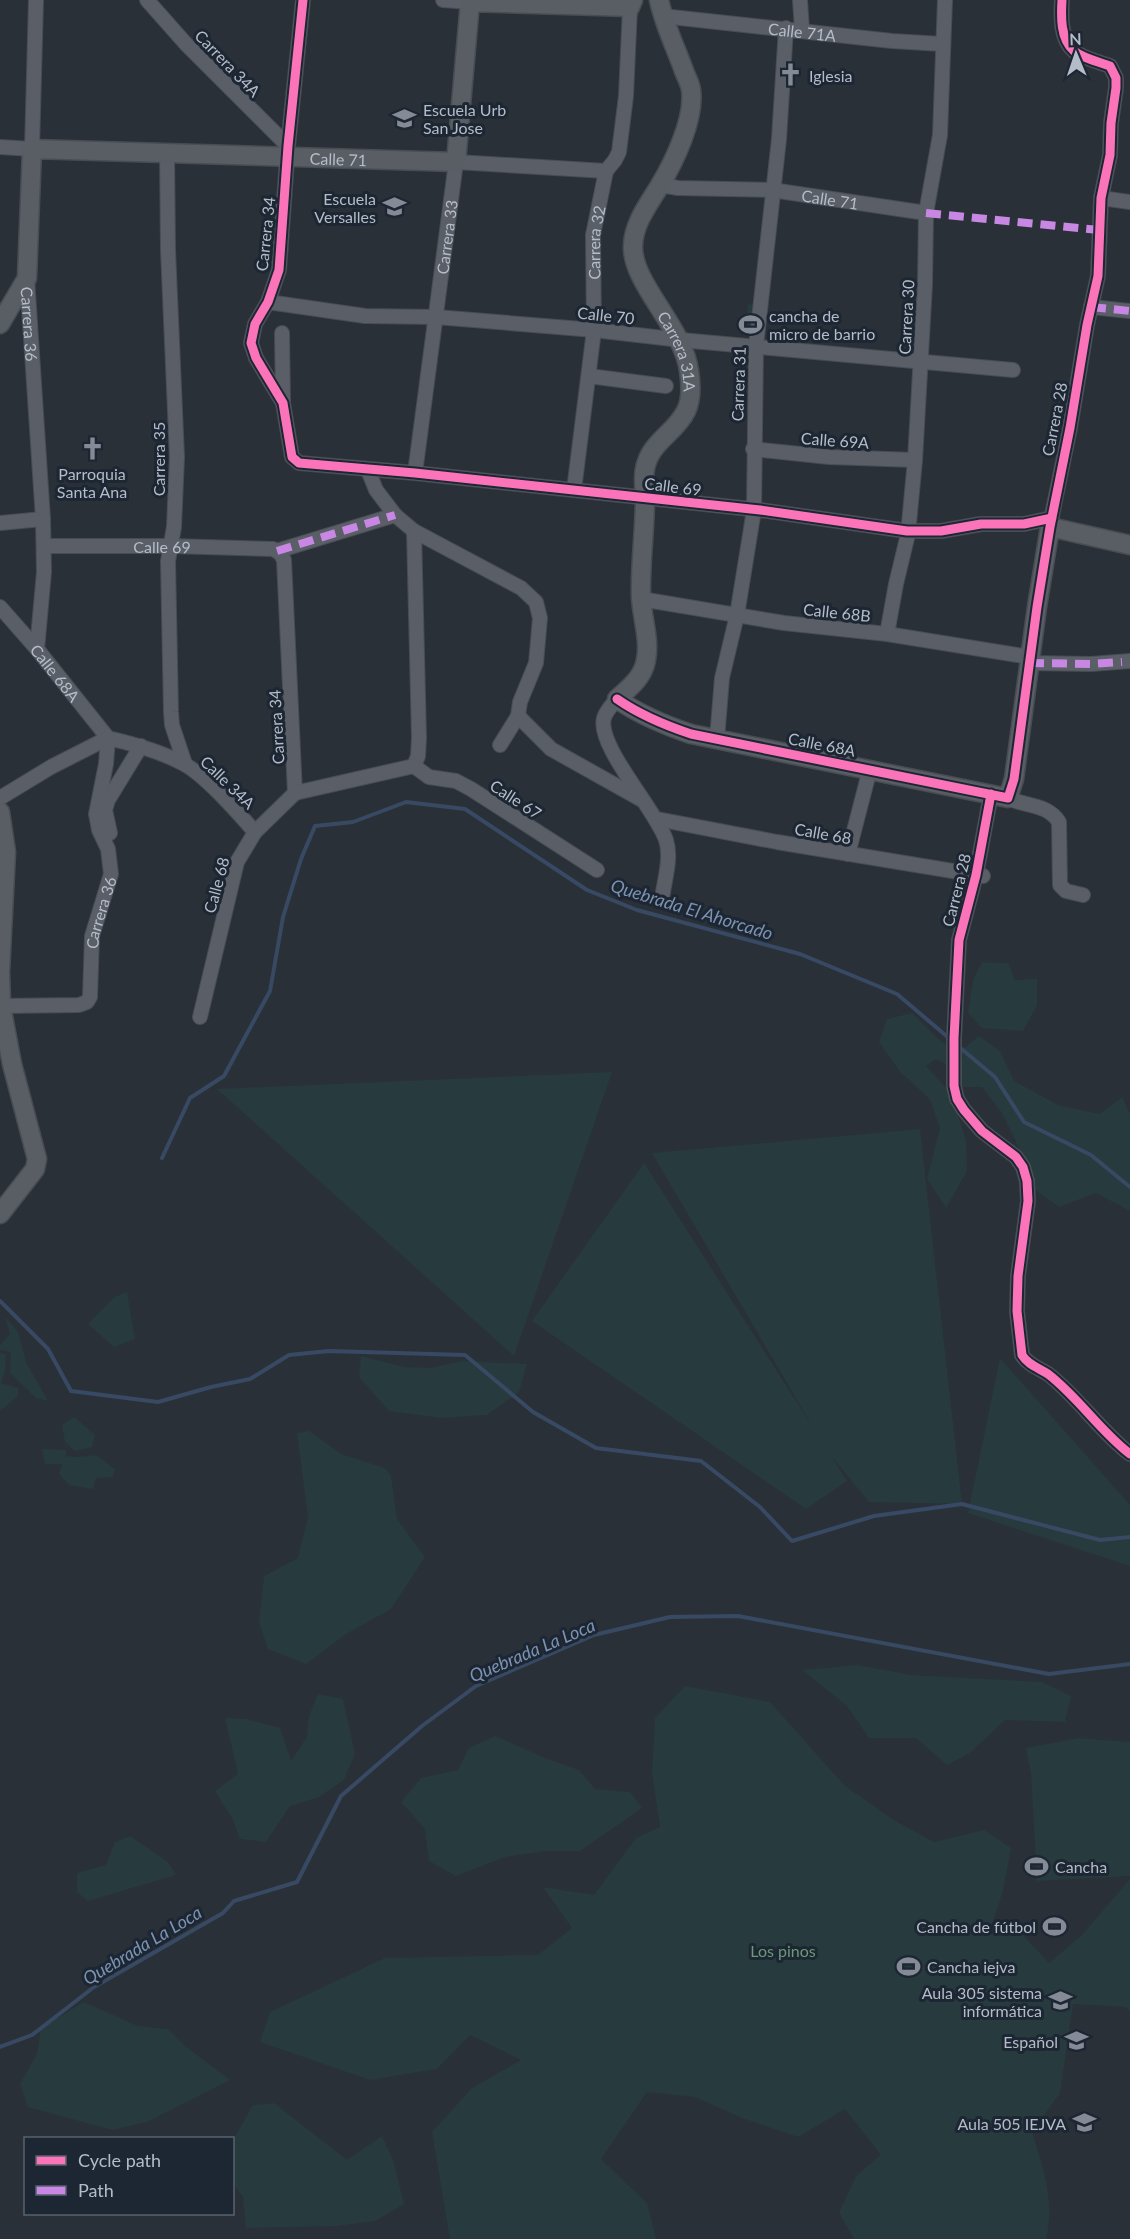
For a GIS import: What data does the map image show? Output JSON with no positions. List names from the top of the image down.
{
  "streets": {
    "street": [
      "Calle 71A",
      "Carrera 34A",
      "Calle 71",
      "Carrera 34",
      "Carrera 33",
      "Carrera 32",
      "Calle 70",
      "Carrera 30",
      "Carrera 36",
      "Carrera 31A",
      "Carrera 31",
      "Carrera 28",
      "Calle 69A",
      "Carrera 35",
      "Calle 69",
      "Calle 68B",
      "Calle 68A",
      "Calle 34A",
      "Calle 67",
      "Calle 68"
    ]
  },
  "crossings": [
    ["Calle 71A", "Carrera 30"],
    ["Calle 71A", "Carrera 31A"],
    ["Calle 71A", "Carrera 31"],
    ["Carrera 34A", "Calle 71"],
    ["Carrera 34A", "Carrera 34"],
    ["Calle 71", "Carrera 34"],
    ["Calle 71", "Carrera 33"],
    ["Calle 71", "Carrera 32"],
    ["Calle 71", "Carrera 30"],
    ["Calle 71", "Carrera 36"],
    ["Calle 71", "Carrera 31A"],
    ["Calle 71", "Carrera 31"],
    ["Calle 71", "Carrera 35"],
    ["Carrera 34", "Calle 70"],
    ["Carrera 34", "Calle 69"],
    ["Carrera 34", "Calle 68"],
    ["Carrera 33", "Calle 70"],
    ["Carrera 33", "Calle 69"],
    ["Carrera 32", "Calle 70"],
    ["Carrera 32", "Calle 69"],
    ["Calle 70", "Carrera 30"],
    ["Calle 70", "Carrera 31A"],
    ["Calle 70", "Carrera 31"],
    ["Carrera 30", "Calle 69A"],
    ["Carrera 30", "Calle 69"],
    ["Carrera 30", "Calle 68B"],
    ["Carrera 36", "Calle 69"],
    ["Carrera 36", "Calle 68A"],
    ["Carrera 36", "Calle 34A"],
    ["Carrera 31A", "Calle 69"],
    ["Carrera 31A", "Calle 68B"],
    ["Carrera 31A", "Calle 68A"],
    ["Carrera 31A", "Calle 68"],
    ["Carrera 31", "Calle 69A"],
    ["Carrera 31", "Calle 69"],
    ["Carrera 31", "Calle 68B"],
    ["Carrera 31", "Calle 68A"],
    ["Carrera 28", "Calle 69"],
    ["Carrera 28", "Calle 68B"],
    ["Carrera 28", "Calle 68A"],
    ["Carrera 28", "Calle 68"],
    ["Carrera 35", "Calle 69"],
    ["Carrera 35", "Calle 34A"],
    ["Calle 68A", "Calle 34A"],
    ["Calle 34A", "Calle 68"]
  ],
  "water": ["Quebrada El Ahorcado", "Quebrada La Loca"],
  "parks": ["Los pinos"],
  "places": {
    "church": ["Iglesia", "Parroquia Santa Ana"],
    "school or university": [
      "Escuela Urb San Jose",
      "Escuela Versalles",
      "Aula 305 sistema informática",
      "Español",
      "Aula 505 IEJVA"
    ],
    "sports": [
      "cancha de micro de barrio",
      "Cancha",
      "Cancha de fútbol",
      "Cancha iejva"
    ]
  },
  "legend": ["Cycle path", "Path"],
  "north": "top"
}
